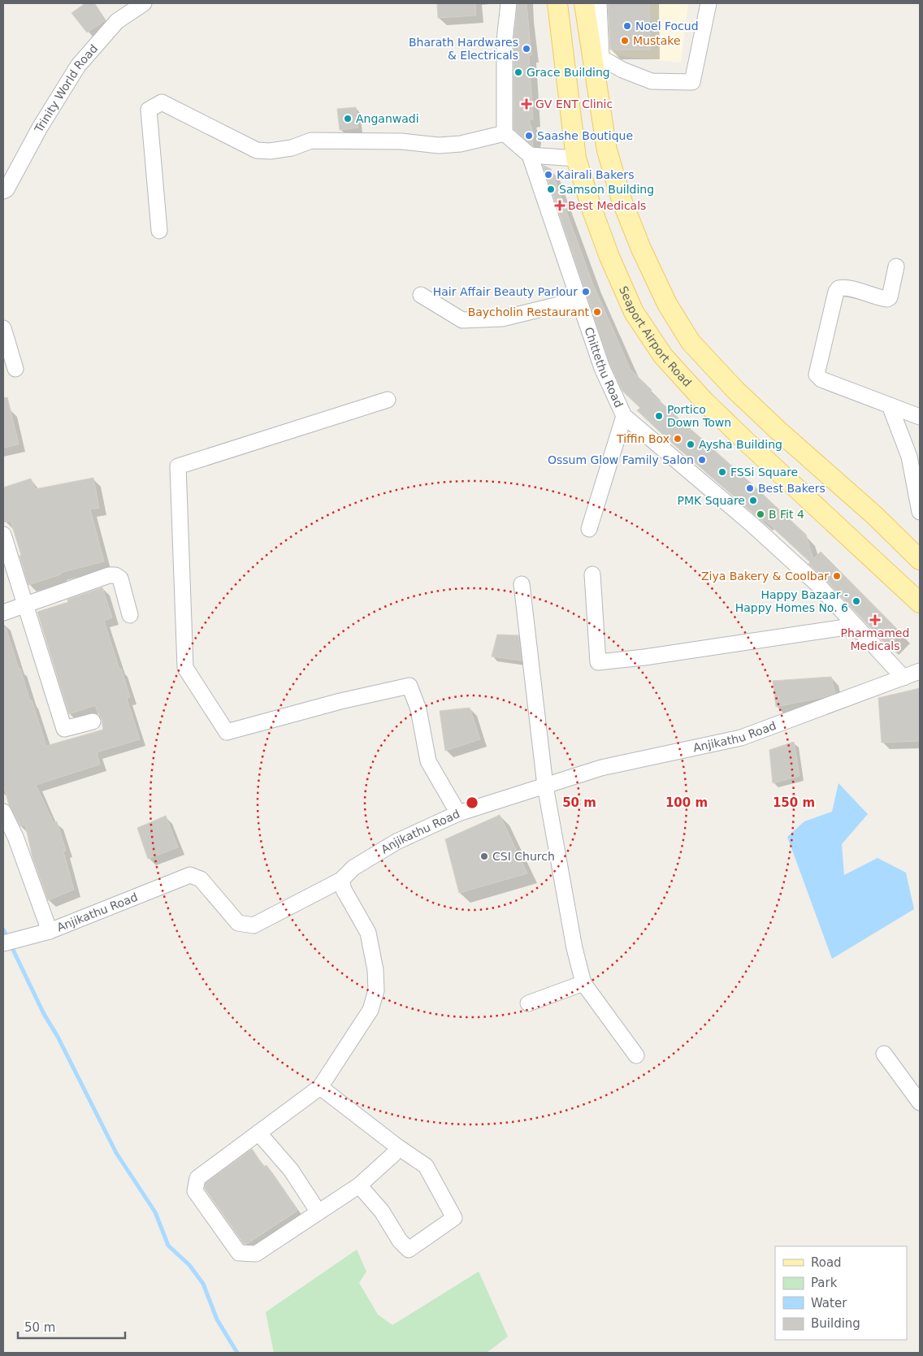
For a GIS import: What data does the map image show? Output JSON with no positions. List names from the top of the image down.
{
  "streets": {
    "main road": ["Seaport Airport Road"],
    "street": ["Trinity World Road", "Chittethu Road", "Anjikathu Road"]
  },
  "crossings": [
    ["Chittethu Road", "Anjikathu Road"]
  ],
  "places": {
    "other": [
      "Noel Focud",
      "Mustake",
      "Bharath Hardwares & Electricals",
      "Grace Building",
      "Anganwadi",
      "Saashe Boutique",
      "Kairali Bakers",
      "Samson Building",
      "Hair Affair Beauty Parlour",
      "Baycholin Restaurant",
      "Portico Down Town",
      "Tiffin Box",
      "Aysha Building",
      "Ossum Glow Family Salon",
      "FSSi Square",
      "Best Bakers",
      "PMK Square",
      "B Fit 4",
      "Ziya Bakery & Coolbar",
      "Happy Bazaar - Happy Homes No. 6",
      "CSI Church"
    ],
    "health": ["GV ENT Clinic", "Best Medicals", "Pharmamed Medicals"]
  },
  "legend": [
    "Road",
    "Park",
    "Water",
    "Building"
  ],
  "scale_bar": "50 m",
  "rings": ["50 m", "100 m", "150 m"]
}
